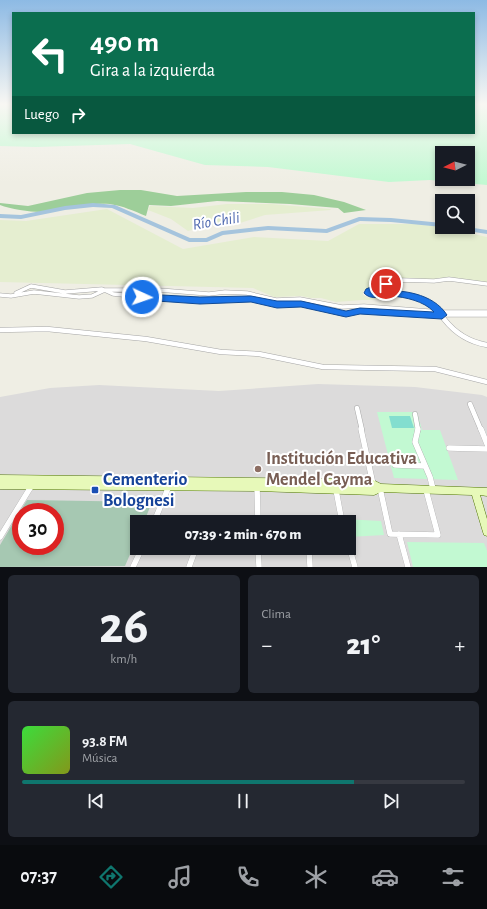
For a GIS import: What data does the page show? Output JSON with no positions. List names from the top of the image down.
{
  "water": ["Río Chili"],
  "places": {
    "other": ["Institución Educativa Mendel Cayma"],
    "transit": ["Cementerio Bolognesi"]
  },
  "north": "left",
  "page": {
    "turn": ["490 m", "Gira a la izquierda"],
    "then": "Luego",
    "limit": "30",
    "trip": "07:39 · 2 min · 670 m",
    "tile": [
      ["26", "km/h"],
      "Clima"
    ],
    "heat": ["−", "21°", "+"],
    "song": ["93.8 FM", "Música"],
    "tabs": "07:37"
  }
}
